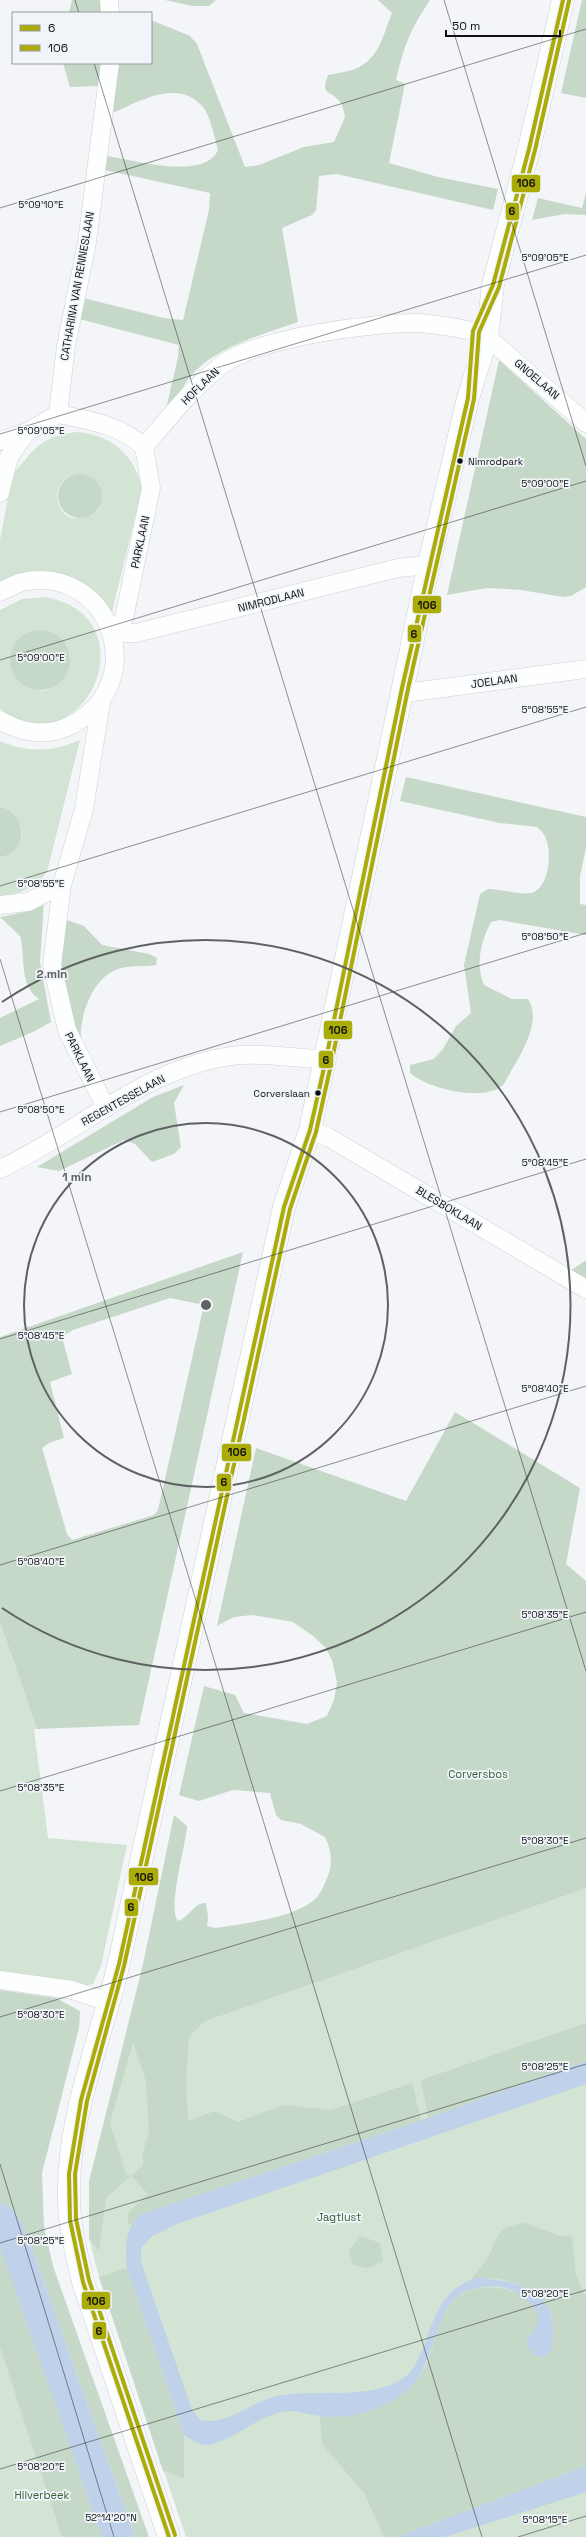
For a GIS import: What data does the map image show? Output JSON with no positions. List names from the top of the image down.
{
  "streets": {
    "street": [
      "CATHARINA VAN RENNESLAAN",
      "GNOELAAN",
      "HOFLAAN",
      "PARKLAAN",
      "NIMRODLAAN",
      "JOELAAN",
      "REGENTESSELAAN",
      "BLESBOKLAAN"
    ]
  },
  "crossings": [
    ["GNOELAAN", "HOFLAAN"],
    ["HOFLAAN", "PARKLAAN"],
    ["PARKLAAN", "NIMRODLAAN"],
    ["PARKLAAN", "REGENTESSELAAN"]
  ],
  "parks": ["Corversbos", "Jagtlust", "Hilverbeek"],
  "places": ["Nimrodpark", "Corverslaan"],
  "lines": ["transit line 6", "transit line 106"],
  "legend": ["6", "106"],
  "scale_bar": "50 m",
  "coordinates": [
    "5°09'10\"E",
    "5°09'05\"E",
    "5°09'00\"E",
    "5°08'55\"E",
    "5°08'50\"E",
    "5°08'45\"E",
    "5°08'40\"E",
    "5°08'35\"E",
    "5°08'30\"E",
    "5°08'25\"E",
    "5°08'20\"E",
    "52°14'20\"N",
    "5°08'15\"E"
  ],
  "rings": ["2 min", "1 min"]
}
